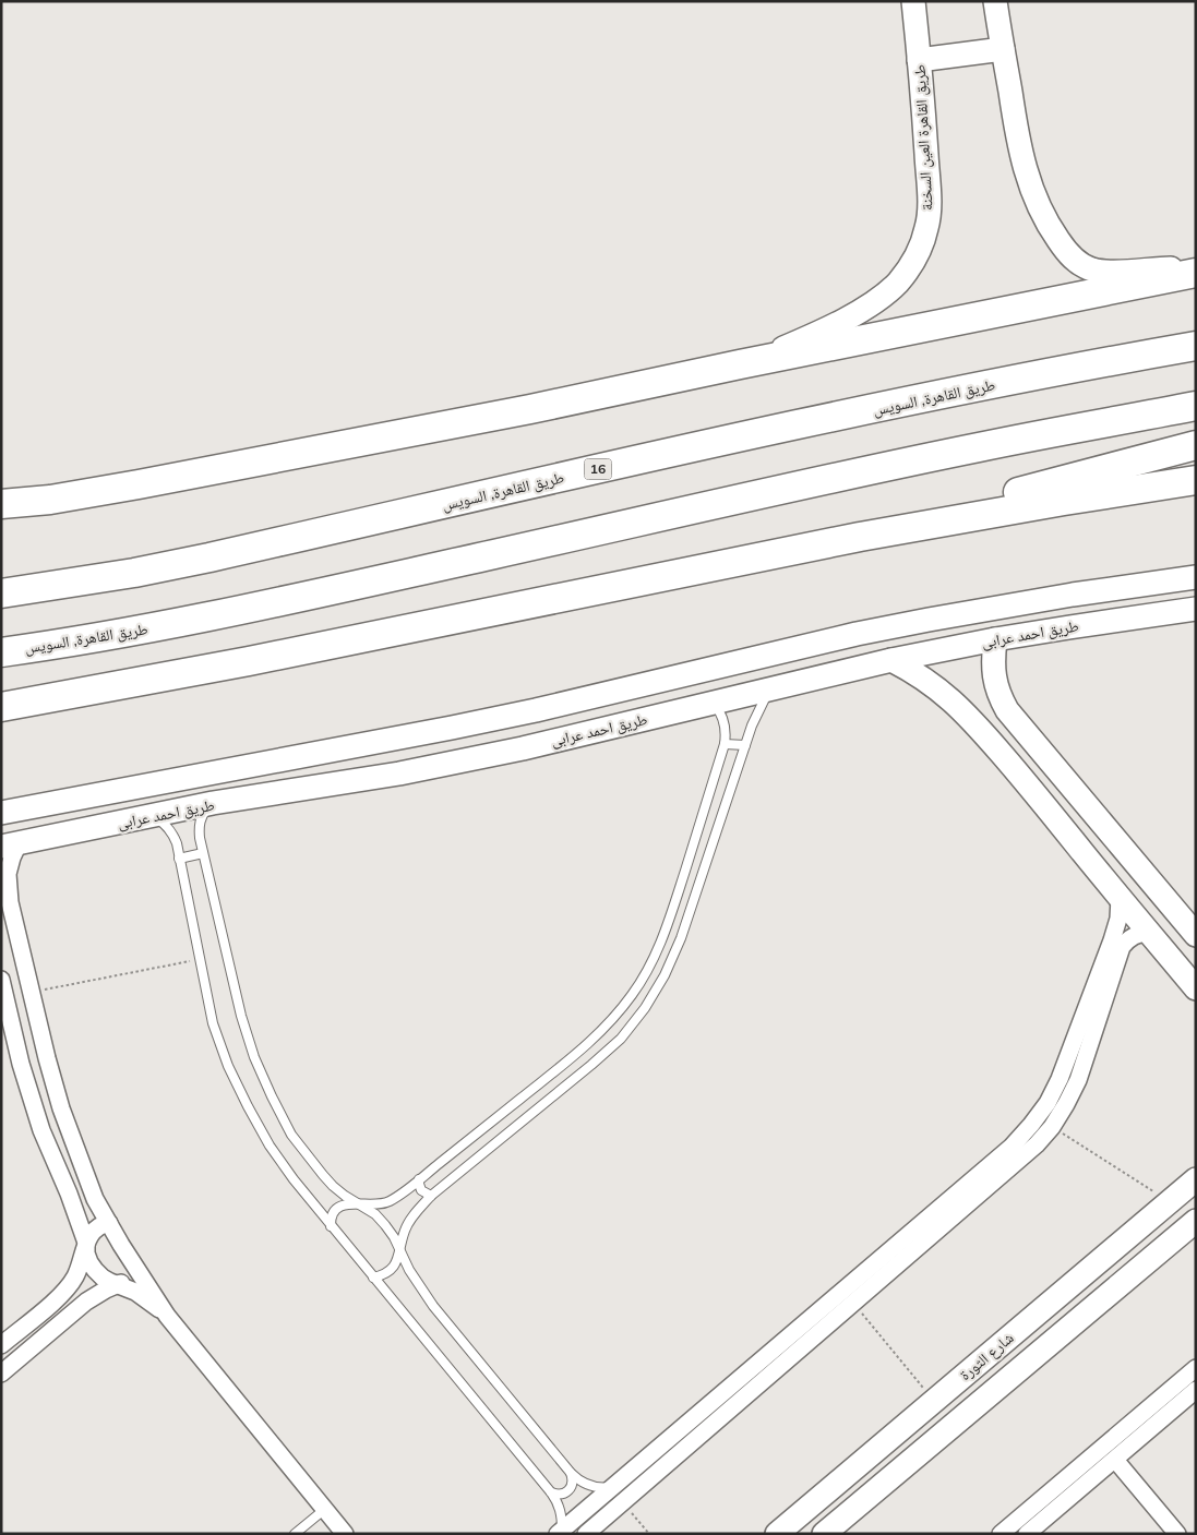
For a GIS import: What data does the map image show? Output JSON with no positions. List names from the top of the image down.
{
  "streets": {
    "highway": ["طريق القاهرة, السويس", "16"],
    "street": ["طريق القاهرة العين السخنة", "طريق احمد عرابى", "شارع الثورة"]
  }
}
